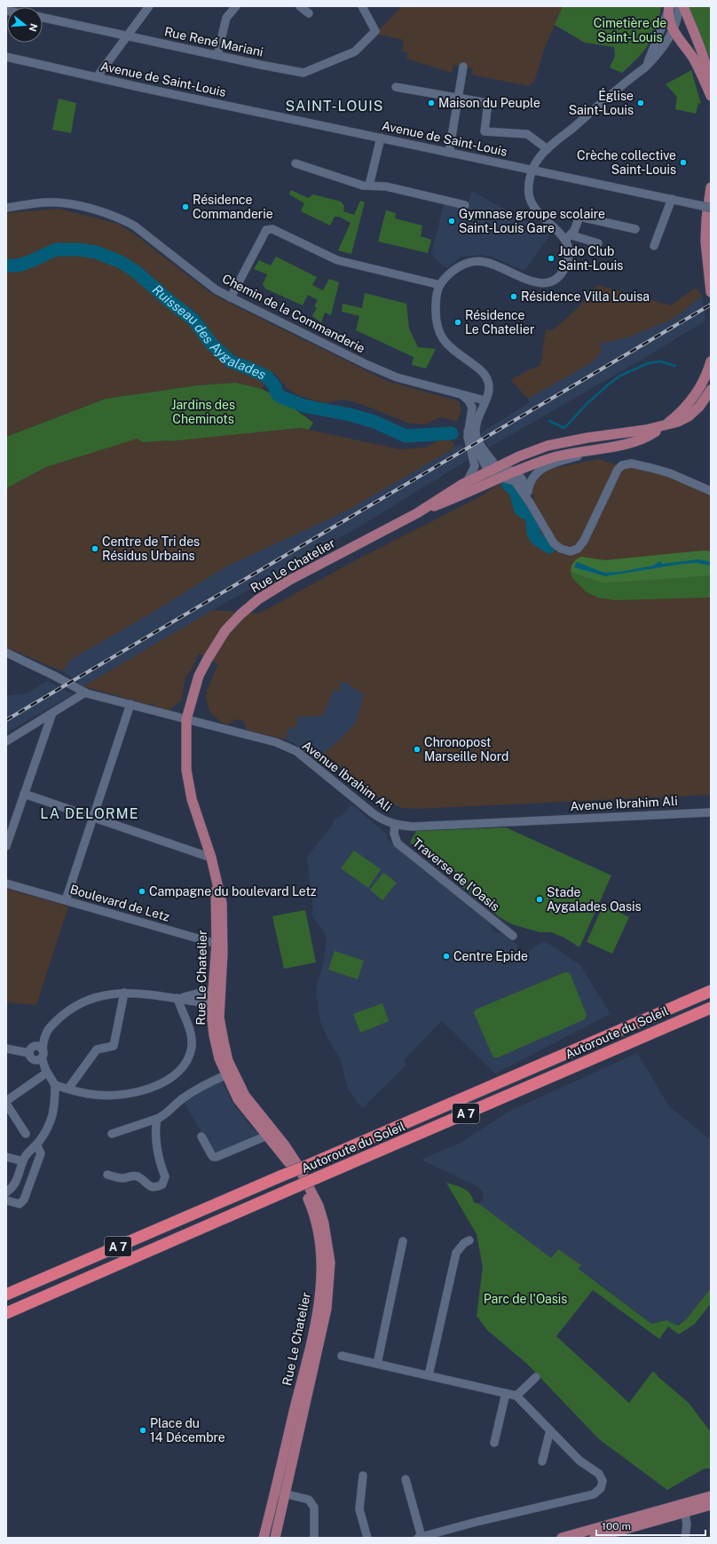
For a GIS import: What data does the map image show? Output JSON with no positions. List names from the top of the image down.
{
  "streets": {
    "highway": ["Autoroute du Soleil", "A 7"],
    "main road": ["Rue Le Chatelier"],
    "street": [
      "Rue René Mariani",
      "Avenue de Saint-Louis",
      "Chemin de la Commanderie",
      "Avenue Ibrahim Ali",
      "Traverse de l'Oasis",
      "Boulevard de Letz"
    ]
  },
  "crossings": [
    ["Rue Le Chatelier", "Avenue Ibrahim Ali"],
    ["Rue Le Chatelier", "Boulevard de Letz"],
    ["Avenue Ibrahim Ali", "Traverse de l'Oasis"]
  ],
  "districts": ["SAINT-LOUIS", "LA DELORME"],
  "water": ["Ruisseau des Aygalades"],
  "parks": ["Cimetière de Saint-Louis", "Jardins des Cheminots", "Parc de l'Oasis"],
  "places": [
    "Maison du Peuple",
    "Église Saint-Louis",
    "Crèche collective Saint-Louis",
    "Résidence Commanderie",
    "Gymnase groupe scolaire Saint-Louis Gare",
    "Judo Club Saint-Louis",
    "Résidence Villa Louisa",
    "Résidence Le Chatelier",
    "Centre de Tri des Résidus Urbains",
    "Chronopost Marseille Nord",
    "Campagne du boulevard Letz",
    "Stade Aygalades Oasis",
    "Centre Epide",
    "Place du 14 Décembre"
  ],
  "scale_bar": "100 m",
  "north": "right"
}
